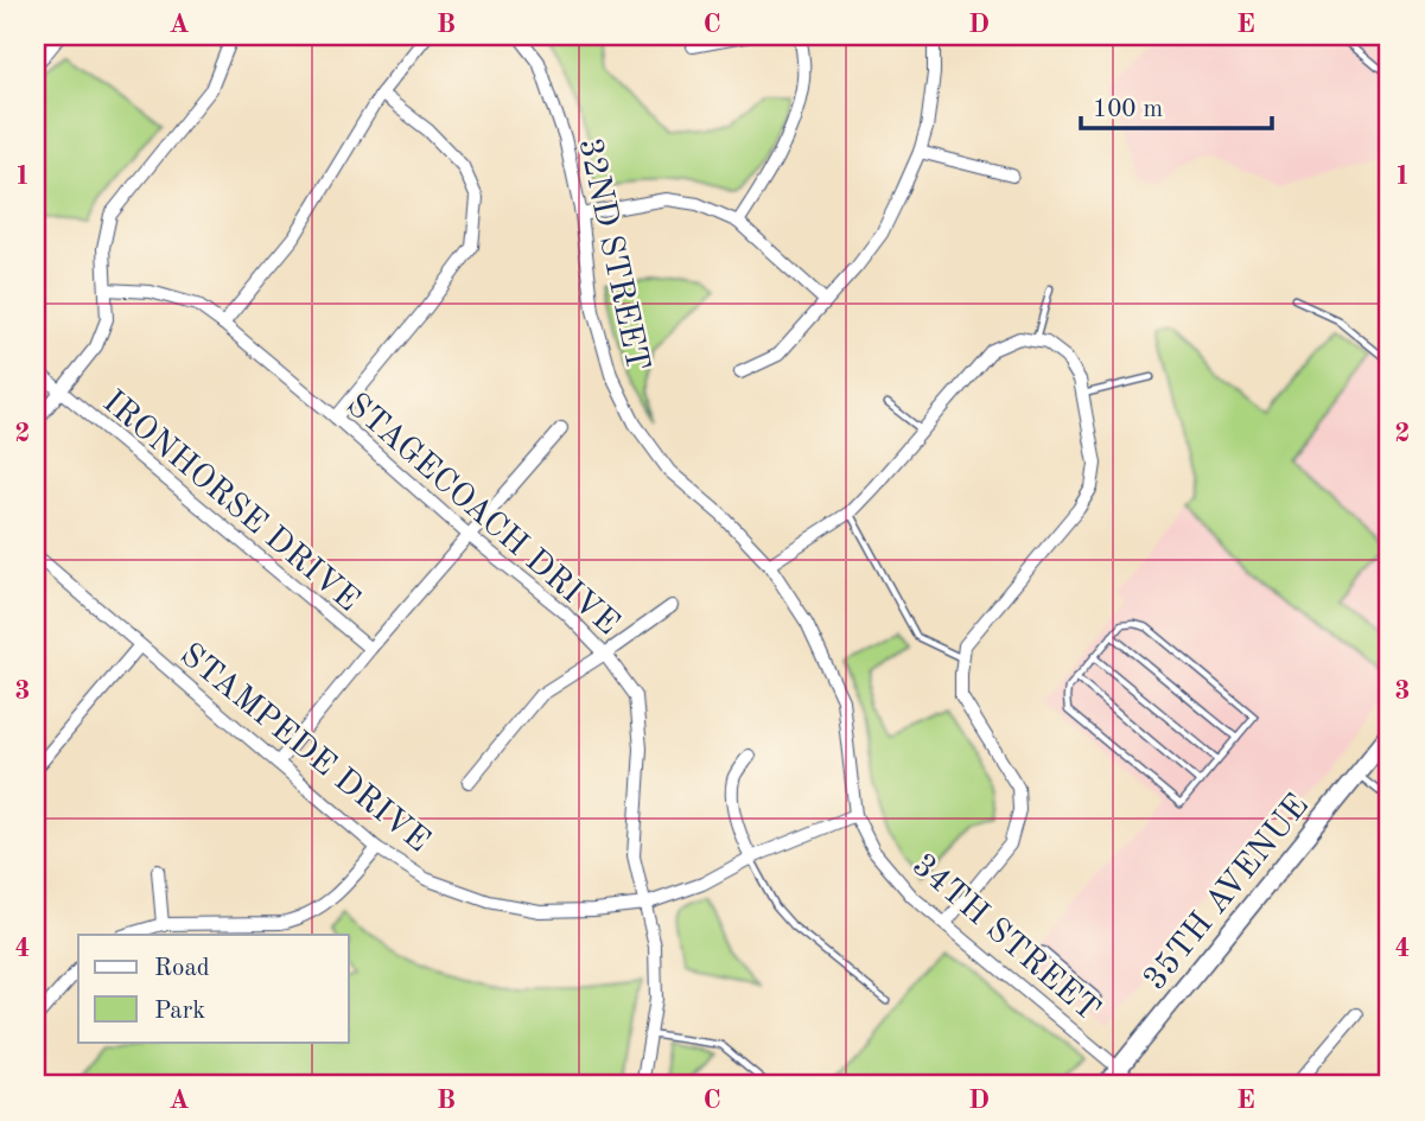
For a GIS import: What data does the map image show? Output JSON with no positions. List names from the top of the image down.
{
  "streets": {
    "main road": ["35TH AVENUE"],
    "street": [
      "32ND STREET",
      "IRONHORSE DRIVE",
      "STAGECOACH DRIVE",
      "STAMPEDE DRIVE",
      "34TH STREET"
    ]
  },
  "crossings": [
    ["32ND STREET", "STAMPEDE DRIVE"],
    ["32ND STREET", "34TH STREET"],
    ["STAGECOACH DRIVE", "STAMPEDE DRIVE"],
    ["STAMPEDE DRIVE", "34TH STREET"],
    ["35TH AVENUE", "34TH STREET"]
  ],
  "legend": ["Road", "Park"],
  "scale_bar": "100 m",
  "grid": {
    "columns": [
      "A",
      "B",
      "C",
      "D",
      "E"
    ],
    "rows": [
      "1",
      "2",
      "3",
      "4"
    ]
  }
}
